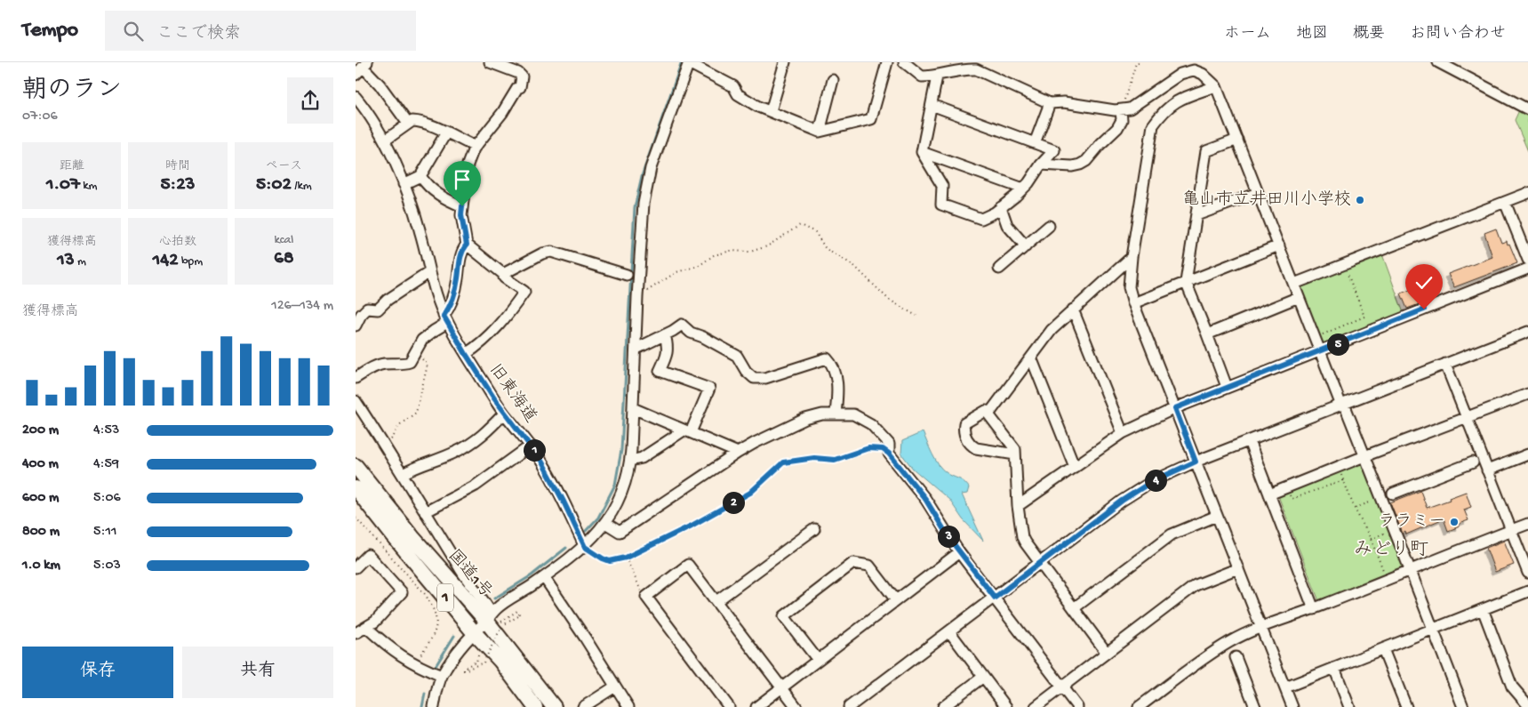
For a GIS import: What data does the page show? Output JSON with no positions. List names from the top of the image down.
{
  "streets": {
    "highway": ["国道1号", "1"],
    "street": ["旧東海道"]
  },
  "districts": ["みどり町"],
  "places": ["亀山市立井田川小学校", "ララミー"],
  "page": {
    "header": "Tempo",
    "search": "ここで検索",
    "nav": [
      "ホーム",
      "地図",
      "概要",
      "お問い合わせ"
    ],
    "heading": ["朝のラン", "07:06"],
    "stats": [
      ["距離", "1.07 km"],
      ["時間", "5:23"],
      ["ペース", "5:02 /km"],
      ["獲得標高", "13 m"],
      ["心拍数", "142 bpm"],
      ["kcal", "68"]
    ],
    "chart": ["獲得標高", "126–134 m"],
    "pins": [
      "5",
      "1",
      "4",
      "2",
      "3"
    ],
    "list": [
      {
        "name": "200 m",
        "note": "4:53"
      },
      {
        "name": "400 m",
        "note": "4:59"
      },
      {
        "name": "600 m",
        "note": "5:06"
      },
      {
        "name": "800 m",
        "note": "5:11"
      },
      {
        "name": "1.0 km",
        "note": "5:03"
      }
    ],
    "buttons": ["保存", "共有"]
  }
}
